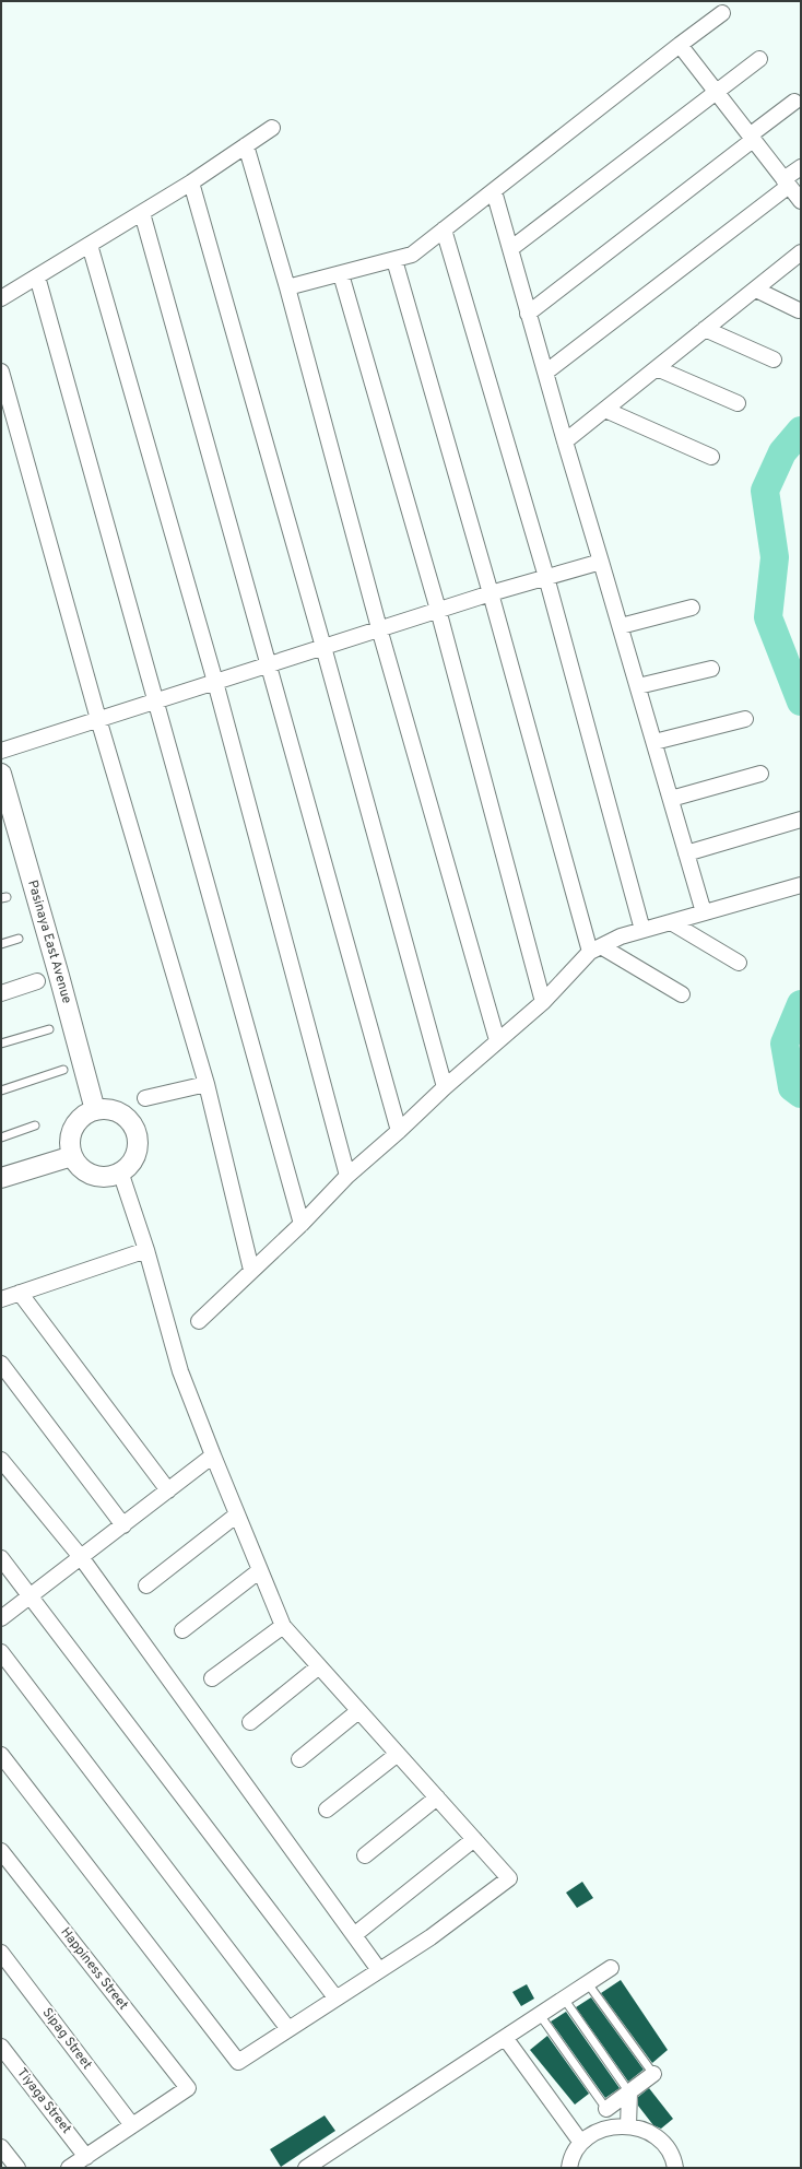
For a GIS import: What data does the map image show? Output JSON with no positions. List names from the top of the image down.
{
  "streets": {
    "street": [
      "Pasinaya East Avenue",
      "Happiness Street",
      "Sipag Street",
      "Tiyaga Street"
    ]
  },
  "crossings": [
    ["Happiness Street", "Sipag Street"]
  ]
}
